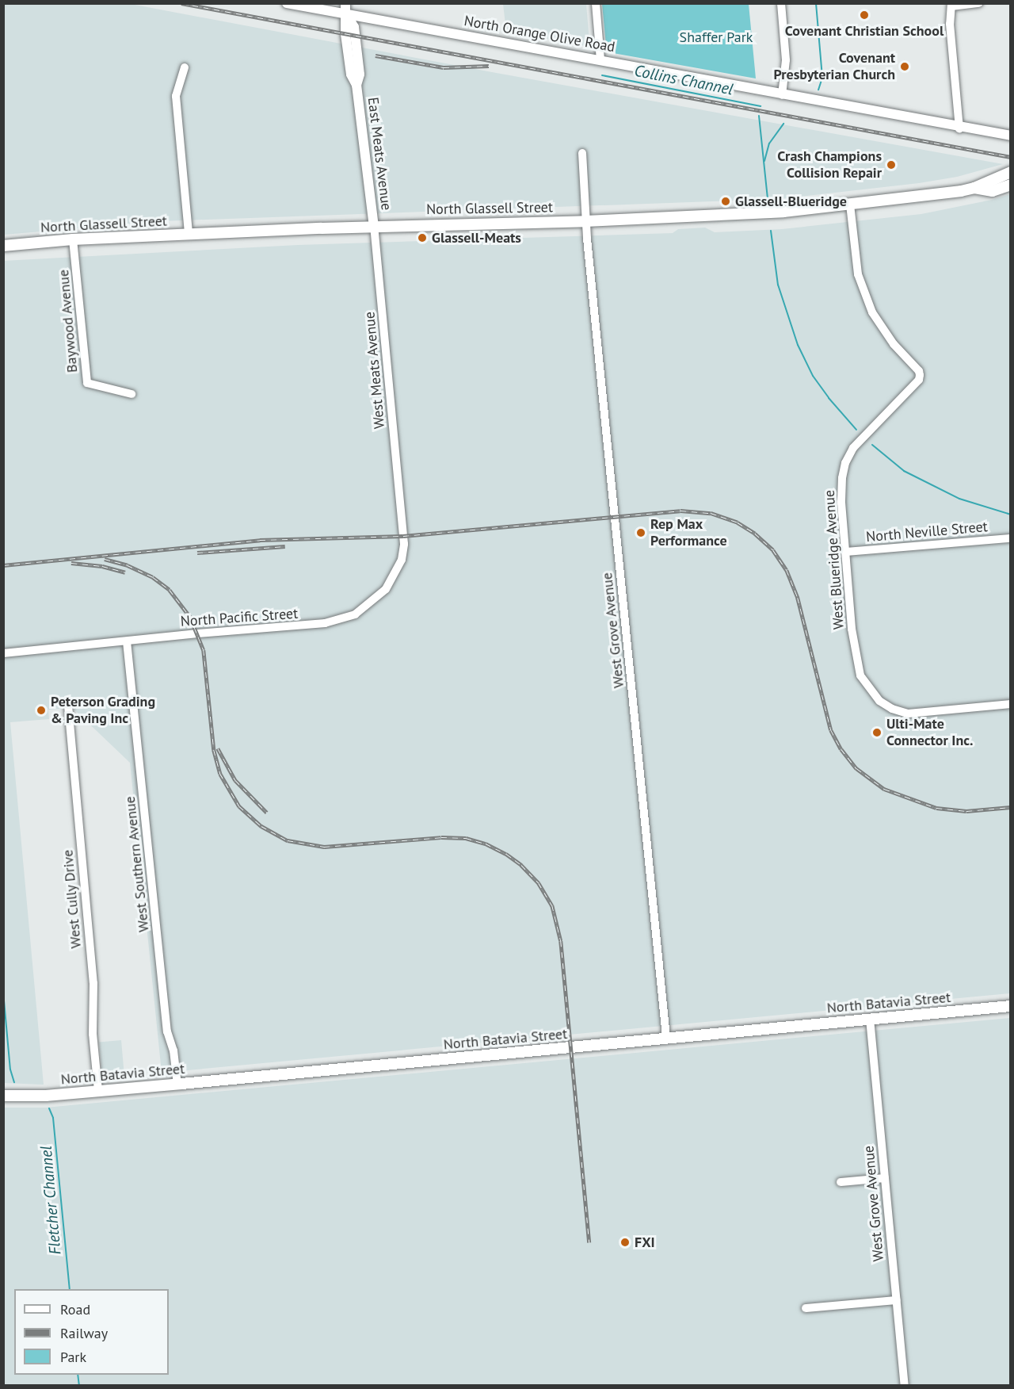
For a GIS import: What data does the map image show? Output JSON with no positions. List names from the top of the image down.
{
  "streets": {
    "main road": ["North Glassell Street", "North Batavia Street"],
    "street": [
      "North Orange Olive Road",
      "East Meats Avenue",
      "Baywood Avenue",
      "West Meats Avenue",
      "North Neville Street",
      "West Blueridge Avenue",
      "North Pacific Street",
      "West Grove Avenue",
      "West Southern Avenue",
      "West Cully Drive"
    ]
  },
  "crossings": [
    ["North Orange Olive Road", "East Meats Avenue"],
    ["East Meats Avenue", "North Glassell Street"],
    ["East Meats Avenue", "West Meats Avenue"],
    ["North Glassell Street", "Baywood Avenue"],
    ["North Glassell Street", "West Meats Avenue"],
    ["North Glassell Street", "West Blueridge Avenue"],
    ["North Glassell Street", "West Grove Avenue"],
    ["West Meats Avenue", "North Pacific Street"],
    ["North Neville Street", "West Blueridge Avenue"],
    ["North Pacific Street", "West Southern Avenue"],
    ["West Grove Avenue", "North Batavia Street"],
    ["West Southern Avenue", "North Batavia Street"],
    ["West Cully Drive", "North Batavia Street"]
  ],
  "water": ["Collins Channel", "Fletcher Channel"],
  "parks": ["Shaffer Park"],
  "places": [
    "Covenant Christian School",
    "Covenant Presbyterian Church",
    "Crash Champions Collision Repair",
    "Glassell-Blueridge",
    "Glassell-Meats",
    "Rep Max Performance",
    "Peterson Grading & Paving Inc",
    "Ulti-Mate Connector Inc.",
    "FXI"
  ],
  "legend": ["Road", "Railway", "Park"]
}
